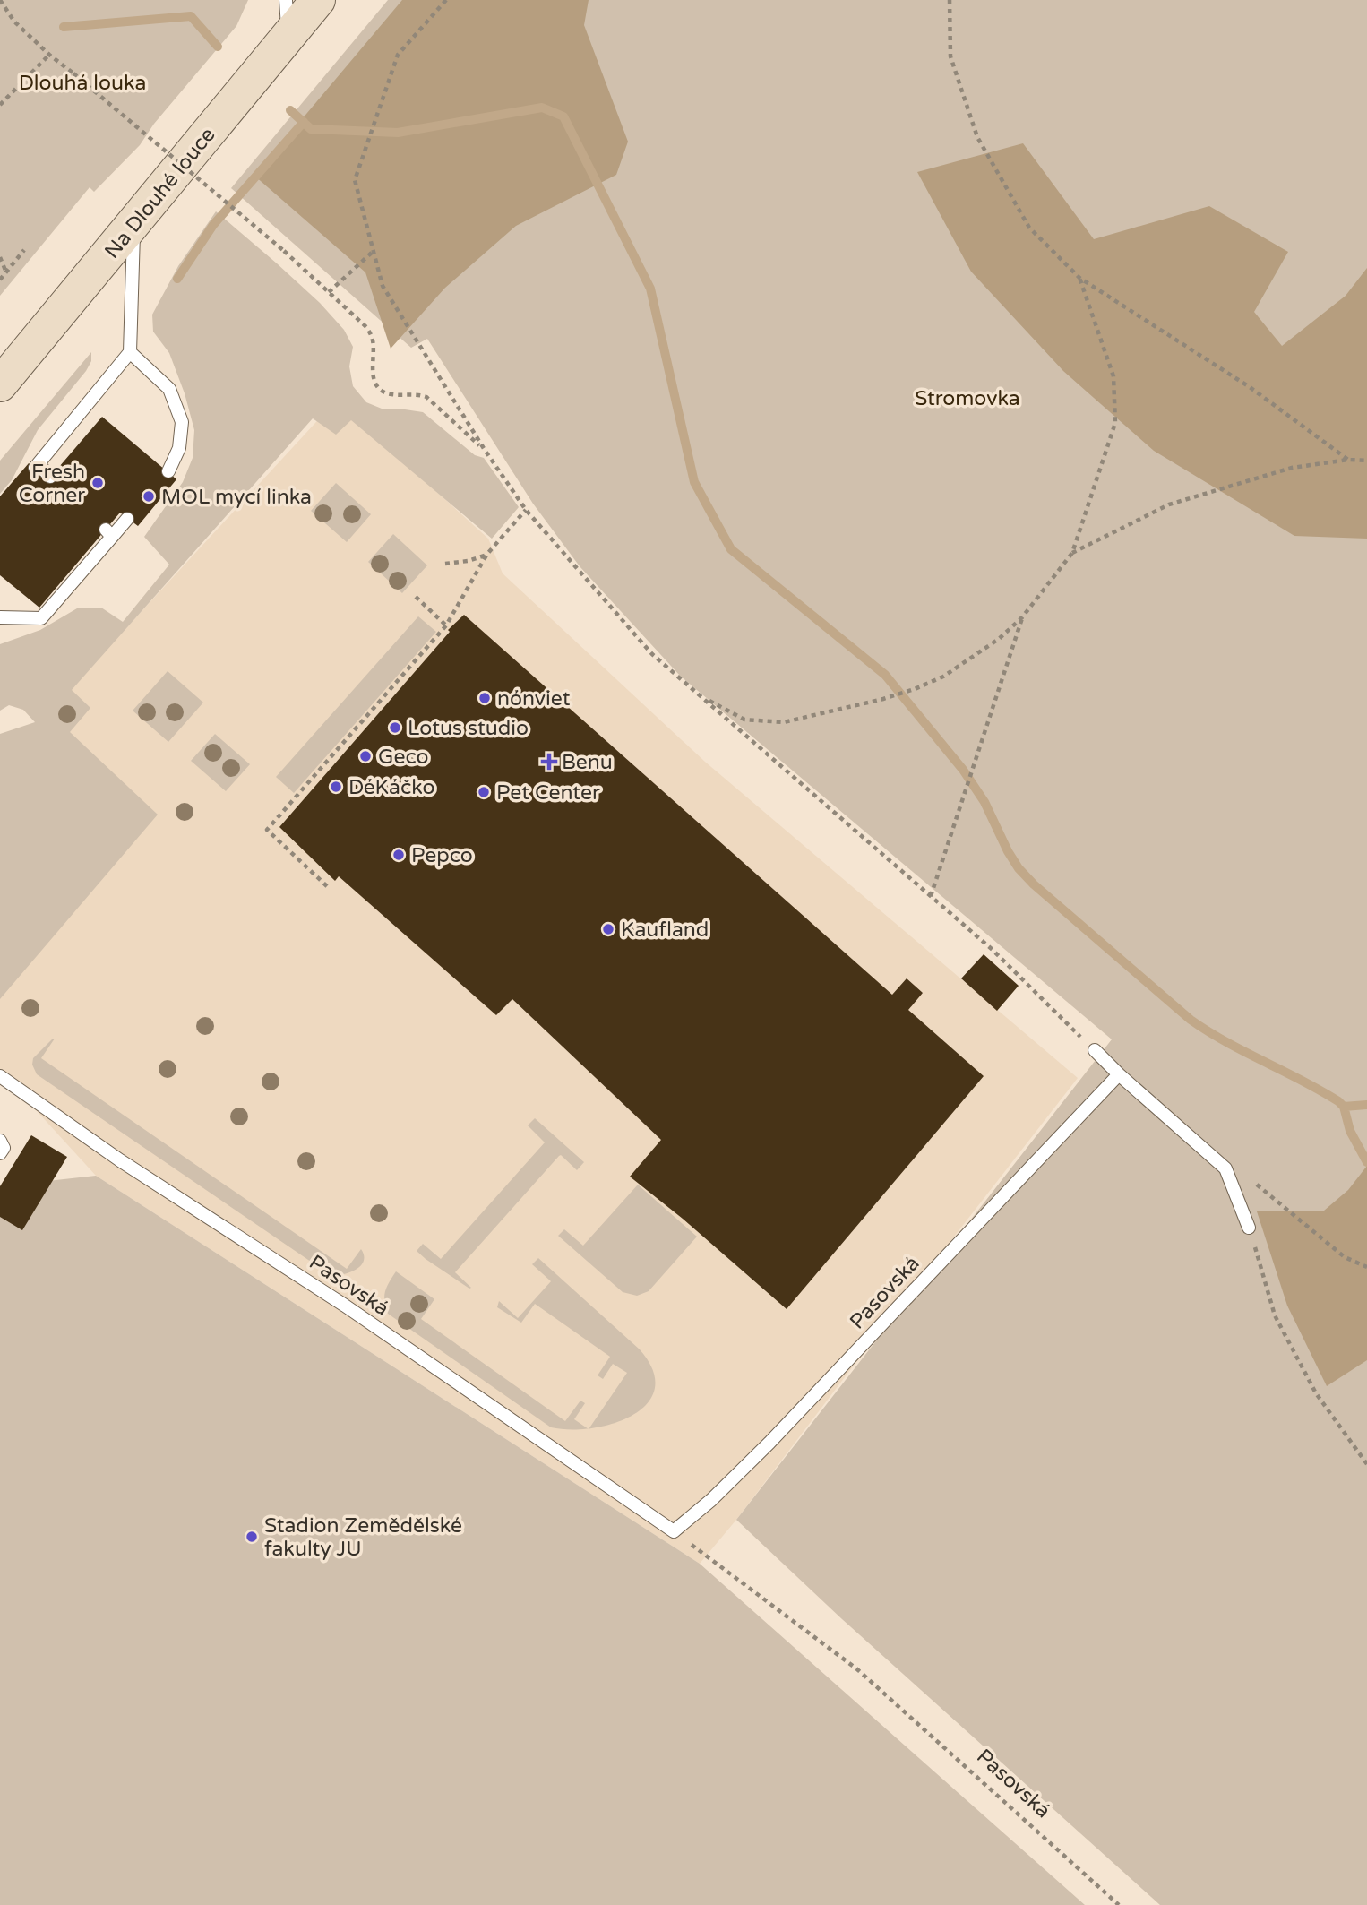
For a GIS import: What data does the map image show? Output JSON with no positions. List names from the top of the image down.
{
  "streets": {
    "main road": ["Na Dlouhé louce"],
    "lane": ["Pasovská"]
  },
  "parks": ["Dlouhá louka", "Stromovka"],
  "places": {
    "other": [
      "Fresh Corner",
      "MOL mycí linka",
      "nónviet",
      "Lotus studio",
      "Geco",
      "DéKáčko",
      "Pet Center",
      "Pepco",
      "Kaufland",
      "Stadion Zemědělské fakulty JU"
    ],
    "health": ["Benu"]
  }
}
